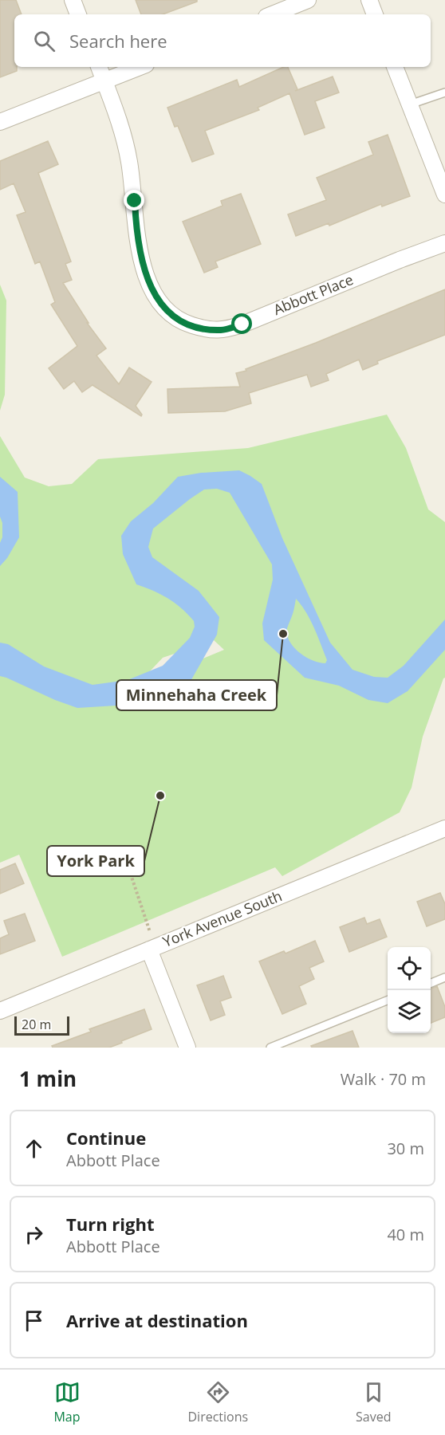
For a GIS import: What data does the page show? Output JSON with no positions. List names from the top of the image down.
{
  "streets": {
    "street": ["Abbott Place", "York Avenue South"]
  },
  "places": ["Minnehaha Creek", "York Park"],
  "scale_bar": "20 m",
  "page": {
    "search": "Search here",
    "scale": "20 m",
    "heading": ["1 min", "Walk · 70 m"],
    "list": [
      ["Continue", "Abbott Place", "30 m"],
      ["Turn right", "Abbott Place", "40 m"],
      "Arrive at destination"
    ],
    "nav": ["Map", "Directions", "Saved"]
  }
}
